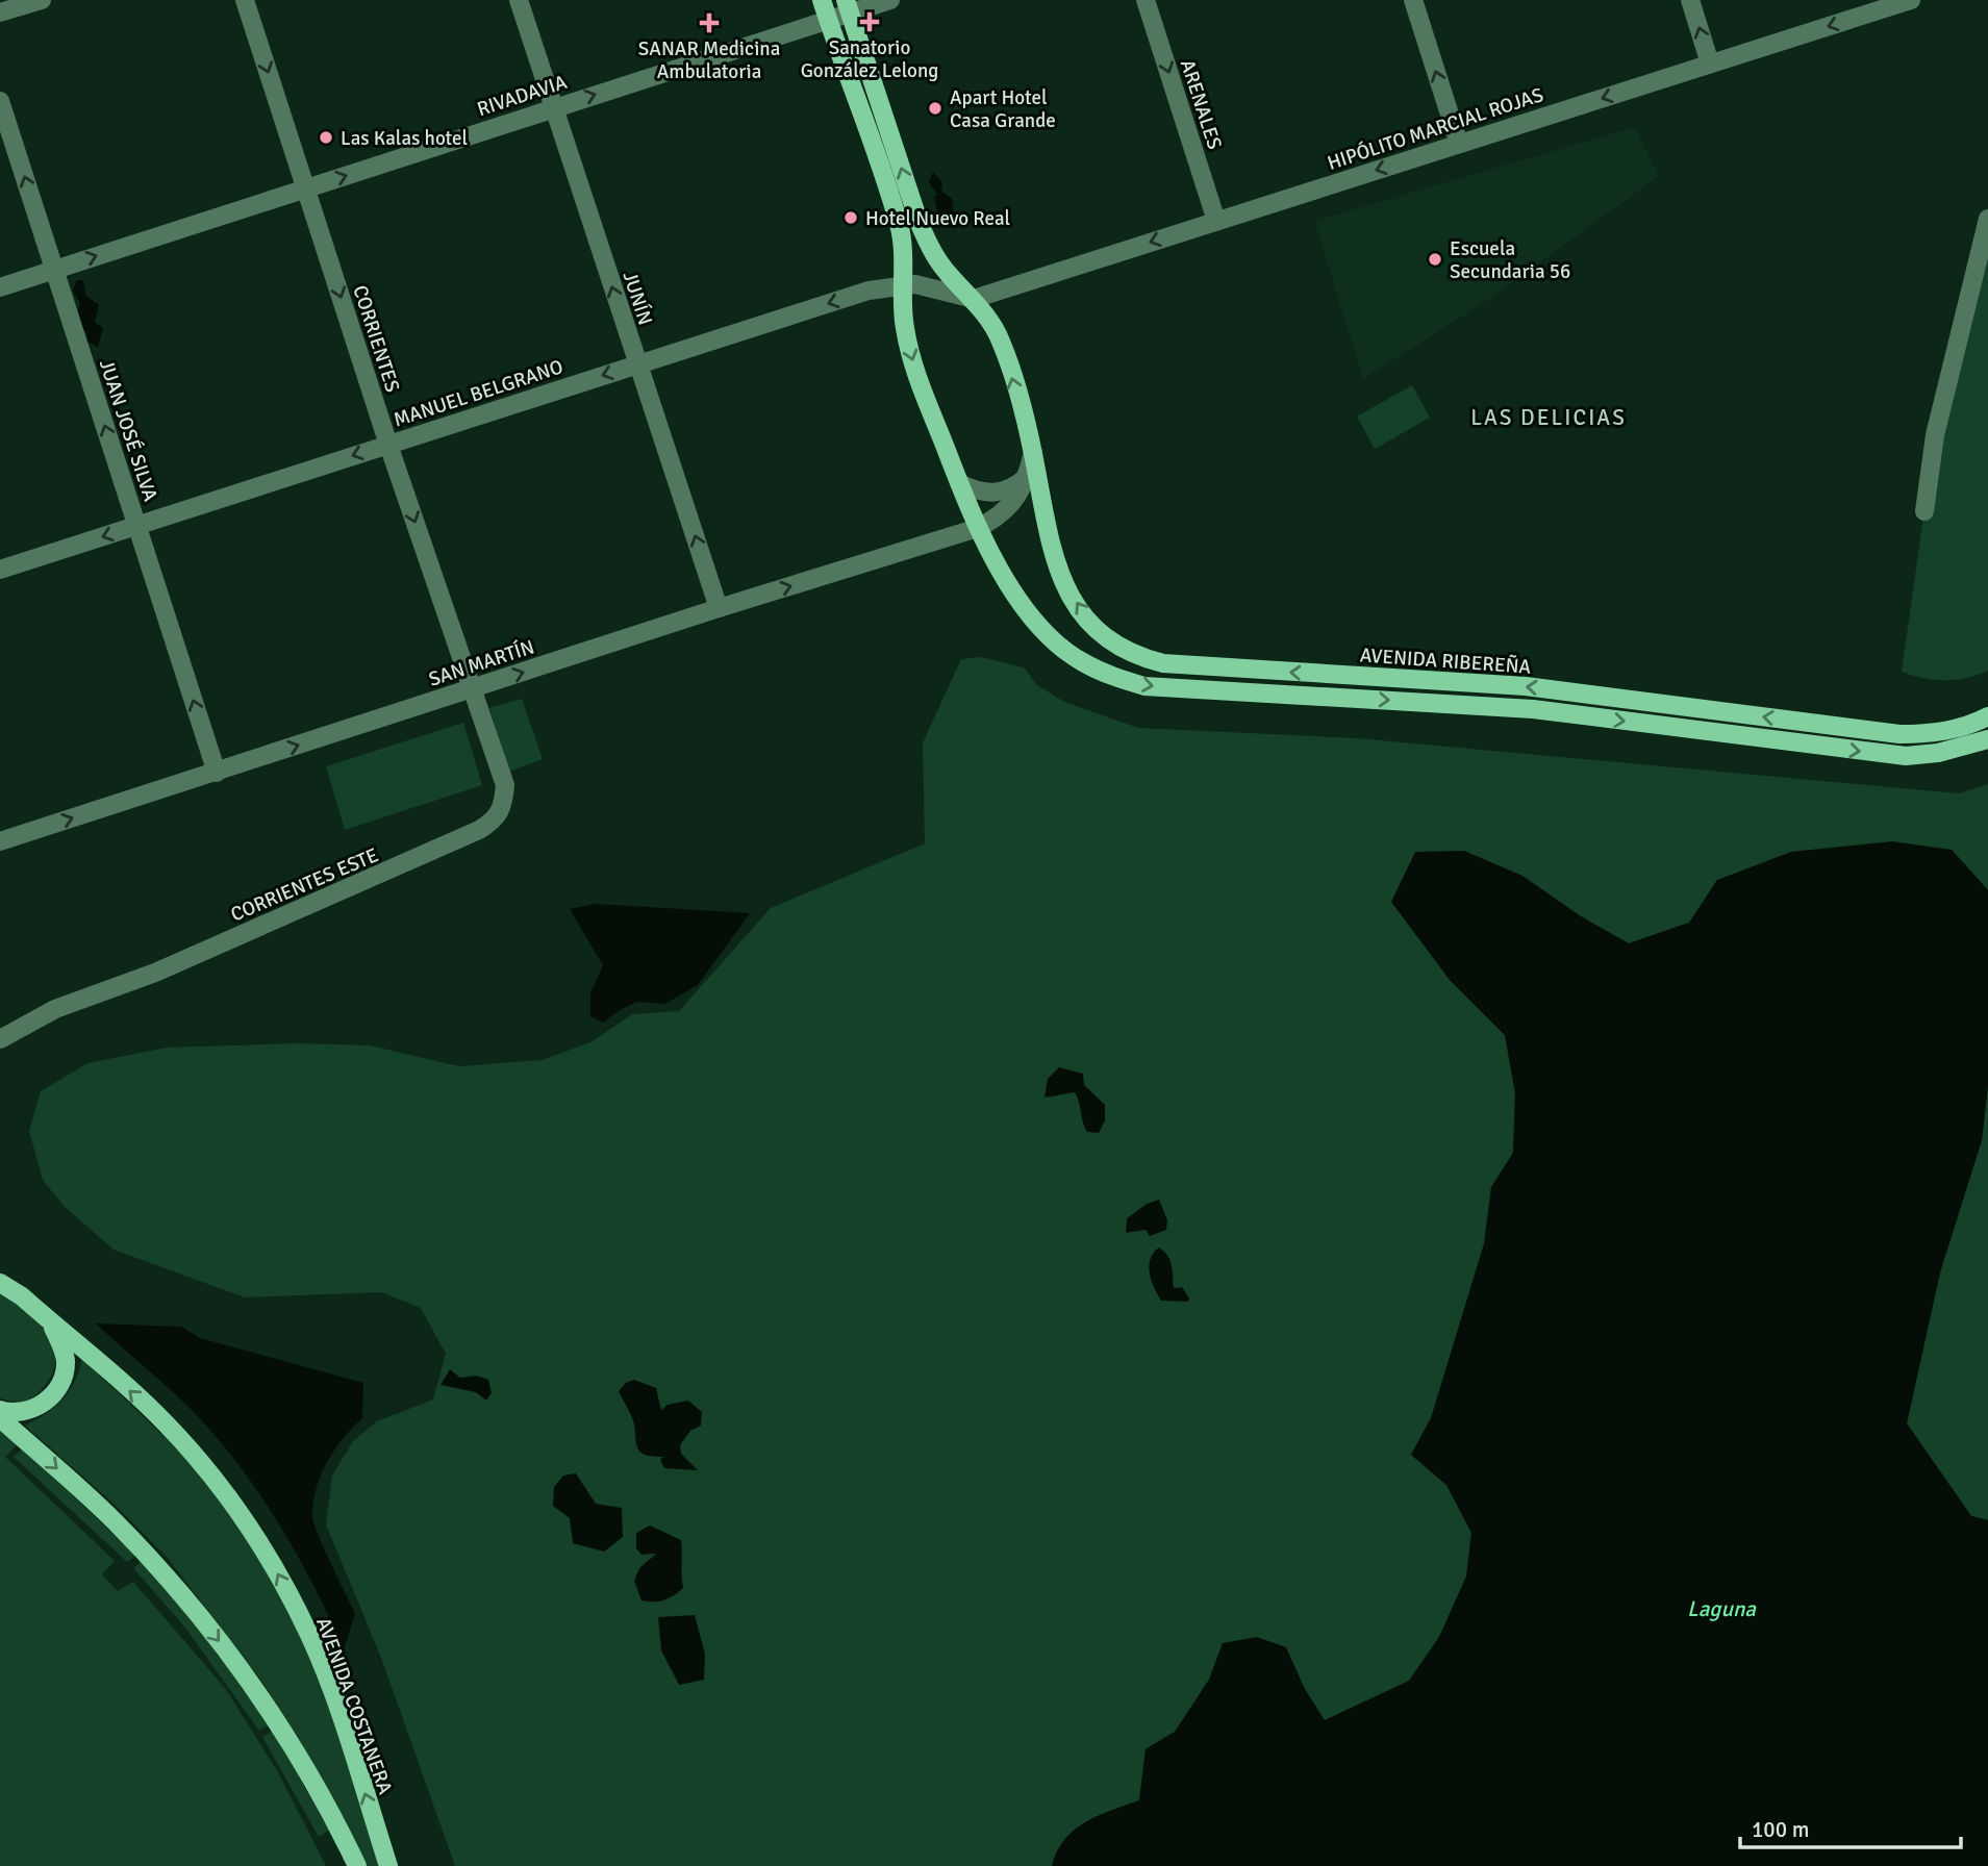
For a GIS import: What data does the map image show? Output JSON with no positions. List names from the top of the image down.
{
  "streets": {
    "main road": ["AVENIDA RIBEREÑA", "AVENIDA COSTANERA"],
    "street": [
      "RIVADAVIA",
      "ARENALES",
      "HIPÓLITO MARCIAL ROJAS",
      "JUNÍN",
      "CORRIENTES",
      "MANUEL BELGRANO",
      "JUAN JOSÉ SILVA",
      "SAN MARTÍN",
      "CORRIENTES ESTE"
    ]
  },
  "crossings": [
    ["RIVADAVIA", "JUNÍN"],
    ["RIVADAVIA", "CORRIENTES"],
    ["RIVADAVIA", "JUAN JOSÉ SILVA"],
    ["RIVADAVIA", "AVENIDA RIBEREÑA"],
    ["ARENALES", "HIPÓLITO MARCIAL ROJAS"],
    ["HIPÓLITO MARCIAL ROJAS", "MANUEL BELGRANO"],
    ["HIPÓLITO MARCIAL ROJAS", "AVENIDA RIBEREÑA"],
    ["JUNÍN", "MANUEL BELGRANO"],
    ["JUNÍN", "SAN MARTÍN"],
    ["CORRIENTES", "MANUEL BELGRANO"],
    ["CORRIENTES", "SAN MARTÍN"],
    ["CORRIENTES", "CORRIENTES ESTE"],
    ["MANUEL BELGRANO", "JUAN JOSÉ SILVA"],
    ["MANUEL BELGRANO", "AVENIDA RIBEREÑA"],
    ["JUAN JOSÉ SILVA", "SAN MARTÍN"],
    ["AVENIDA RIBEREÑA", "SAN MARTÍN"],
    ["SAN MARTÍN", "CORRIENTES ESTE"]
  ],
  "one_way": [
    "RIVADAVIA",
    "ARENALES",
    "HIPÓLITO MARCIAL ROJAS",
    "JUNÍN",
    "CORRIENTES",
    "MANUEL BELGRANO",
    "JUAN JOSÉ SILVA",
    "SAN MARTÍN"
  ],
  "districts": ["LAS DELICIAS"],
  "water": ["Laguna"],
  "places": {
    "health": ["Sanatorio González Lelong", "SANAR Medicina Ambulatoria"],
    "other": [
      "Apart Hotel Casa Grande",
      "Las Kalas hotel",
      "Hotel Nuevo Real",
      "Escuela Secundaria 56"
    ]
  },
  "scale_bar": "100 m"
}
